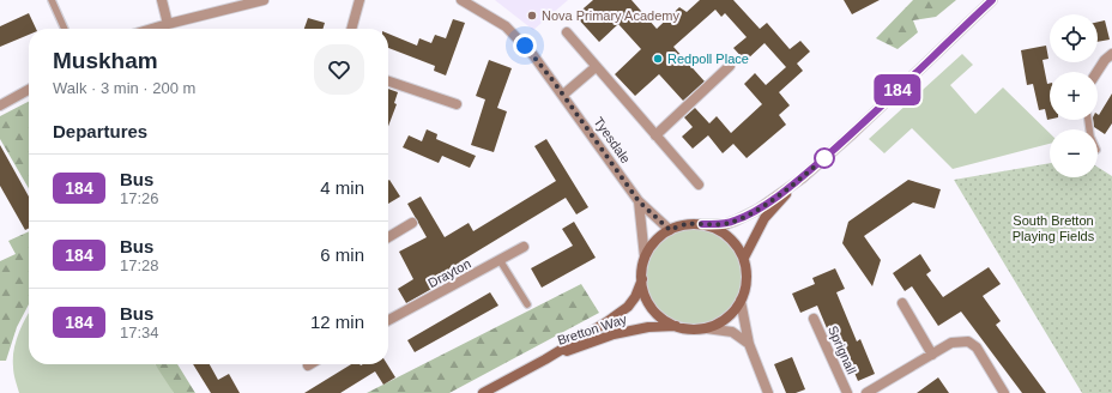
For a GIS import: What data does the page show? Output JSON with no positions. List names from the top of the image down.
{
  "streets": {
    "street": [
      "Tyesdale",
      "Drayton",
      "Bretton Way",
      "Sprignall"
    ]
  },
  "crossings": [
    ["Tyesdale", "Bretton Way"]
  ],
  "parks": ["South Bretton Playing Fields"],
  "places": ["Nova Primary Academy", "Redpoll Place"],
  "lines": ["bus line 184"],
  "page": {
    "on_map": "184",
    "map_buttons": ["+", "−"],
    "heading": [
      ["Muskham", "Walk · 3 min · 200 m"],
      "Departures"
    ],
    "list": [
      {
        "mark": "184",
        "name": "Bus",
        "note": "17:26",
        "value": "4 min"
      },
      {
        "mark": "184",
        "name": "Bus",
        "note": "17:28",
        "value": "6 min"
      },
      {
        "mark": "184",
        "name": "Bus",
        "note": "17:34",
        "value": "12 min"
      }
    ]
  }
}
